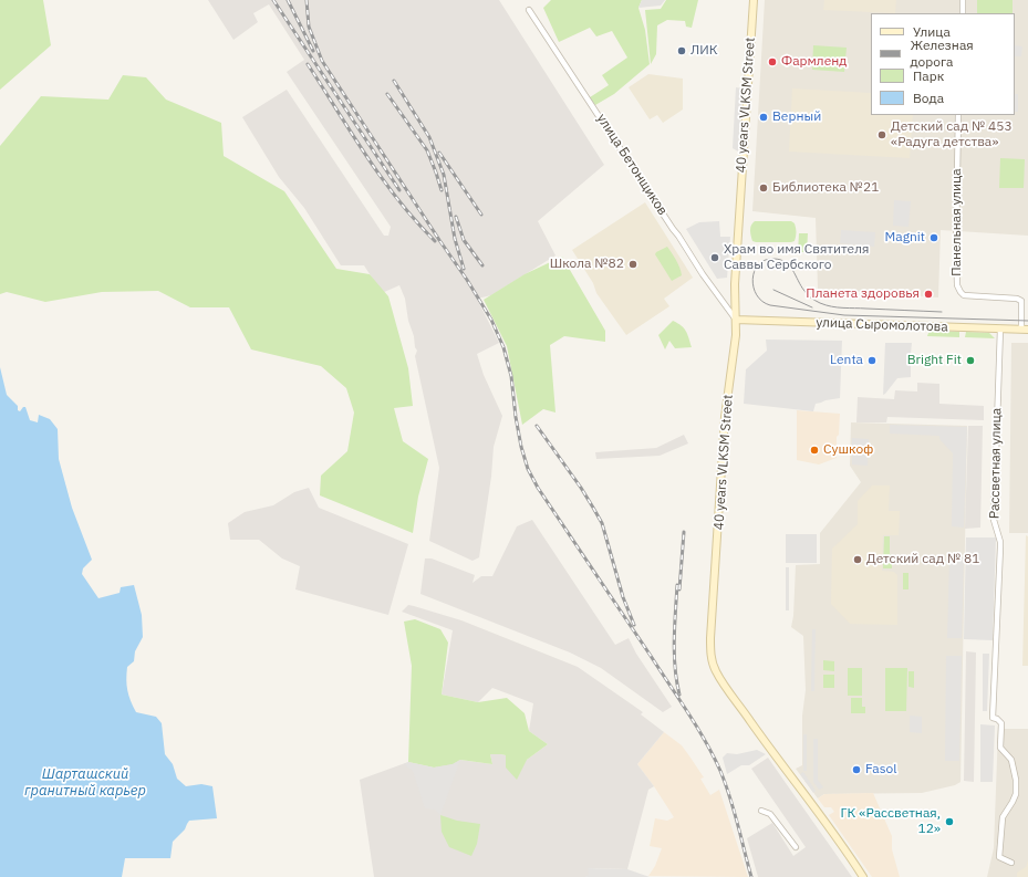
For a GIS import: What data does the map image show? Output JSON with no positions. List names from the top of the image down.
{
  "streets": {
    "main road": ["40 years VLKSM Street", "улица Сыромолотова"],
    "street": ["улица Бетонщиков", "Панельная улица", "Рассветная улица"]
  },
  "crossings": [
    ["40 years VLKSM Street", "улица Бетонщиков"],
    ["40 years VLKSM Street", "улица Сыромолотова"],
    ["улица Бетонщиков", "улица Сыромолотова"],
    ["Панельная улица", "улица Сыромолотова"],
    ["улица Сыромолотова", "Рассветная улица"]
  ],
  "water": ["Шарташский гранитный карьер"],
  "places": [
    "ЛИК",
    "Фармленд",
    "Верный",
    "Детский сад № 453 «Радуга детства»",
    "Библиотека №21",
    "Magnit",
    "Храм во имя Святителя Саввы Сербского",
    "Школа №82",
    "Планета здоровья",
    "Lenta",
    "Bright Fit",
    "Сушкоф",
    "Детский сад № 81",
    "Fasol",
    "ГК «Рассветная, 12»"
  ],
  "legend": [
    "Улица",
    "Железная дорога",
    "Парк",
    "Вода"
  ]
}
